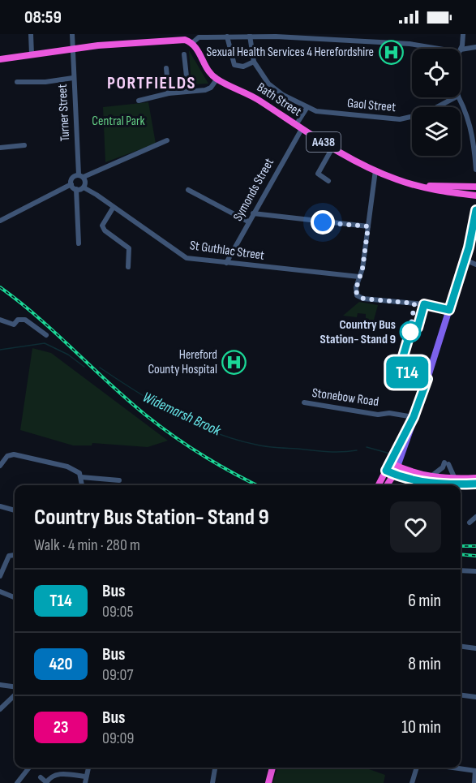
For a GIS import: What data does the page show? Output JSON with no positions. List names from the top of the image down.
{
  "streets": {
    "highway": ["Bath Street", "A438"],
    "street": [
      "Gaol Street",
      "Turner Street",
      "Symonds Street",
      "St Guthlac Street",
      "Stonebow Road"
    ]
  },
  "crossings": [
    ["Bath Street", "A438"],
    ["Bath Street", "Symonds Street"],
    ["Gaol Street", "Symonds Street"],
    ["Turner Street", "St Guthlac Street"],
    ["Symonds Street", "St Guthlac Street"]
  ],
  "districts": ["PORTFIELDS"],
  "water": ["Widemarsh Brook"],
  "parks": ["Central Park"],
  "places": {
    "hospital": ["Sexual Health Services 4 Herefordshire", "Hereford County Hospital"],
    "other": ["Country Bus Station- Stand 9"]
  },
  "lines": ["bus line T14"],
  "page": {
    "status": "08:59",
    "on_map": "T14",
    "heading": ["Country Bus Station- Stand 9", "Walk · 4 min · 280 m"],
    "list": [
      {
        "mark": "T14",
        "name": "Bus",
        "note": "09:05",
        "value": "6 min"
      },
      {
        "mark": "420",
        "name": "Bus",
        "note": "09:07",
        "value": "8 min"
      },
      {
        "mark": "23",
        "name": "Bus",
        "note": "09:09",
        "value": "10 min"
      }
    ]
  }
}
